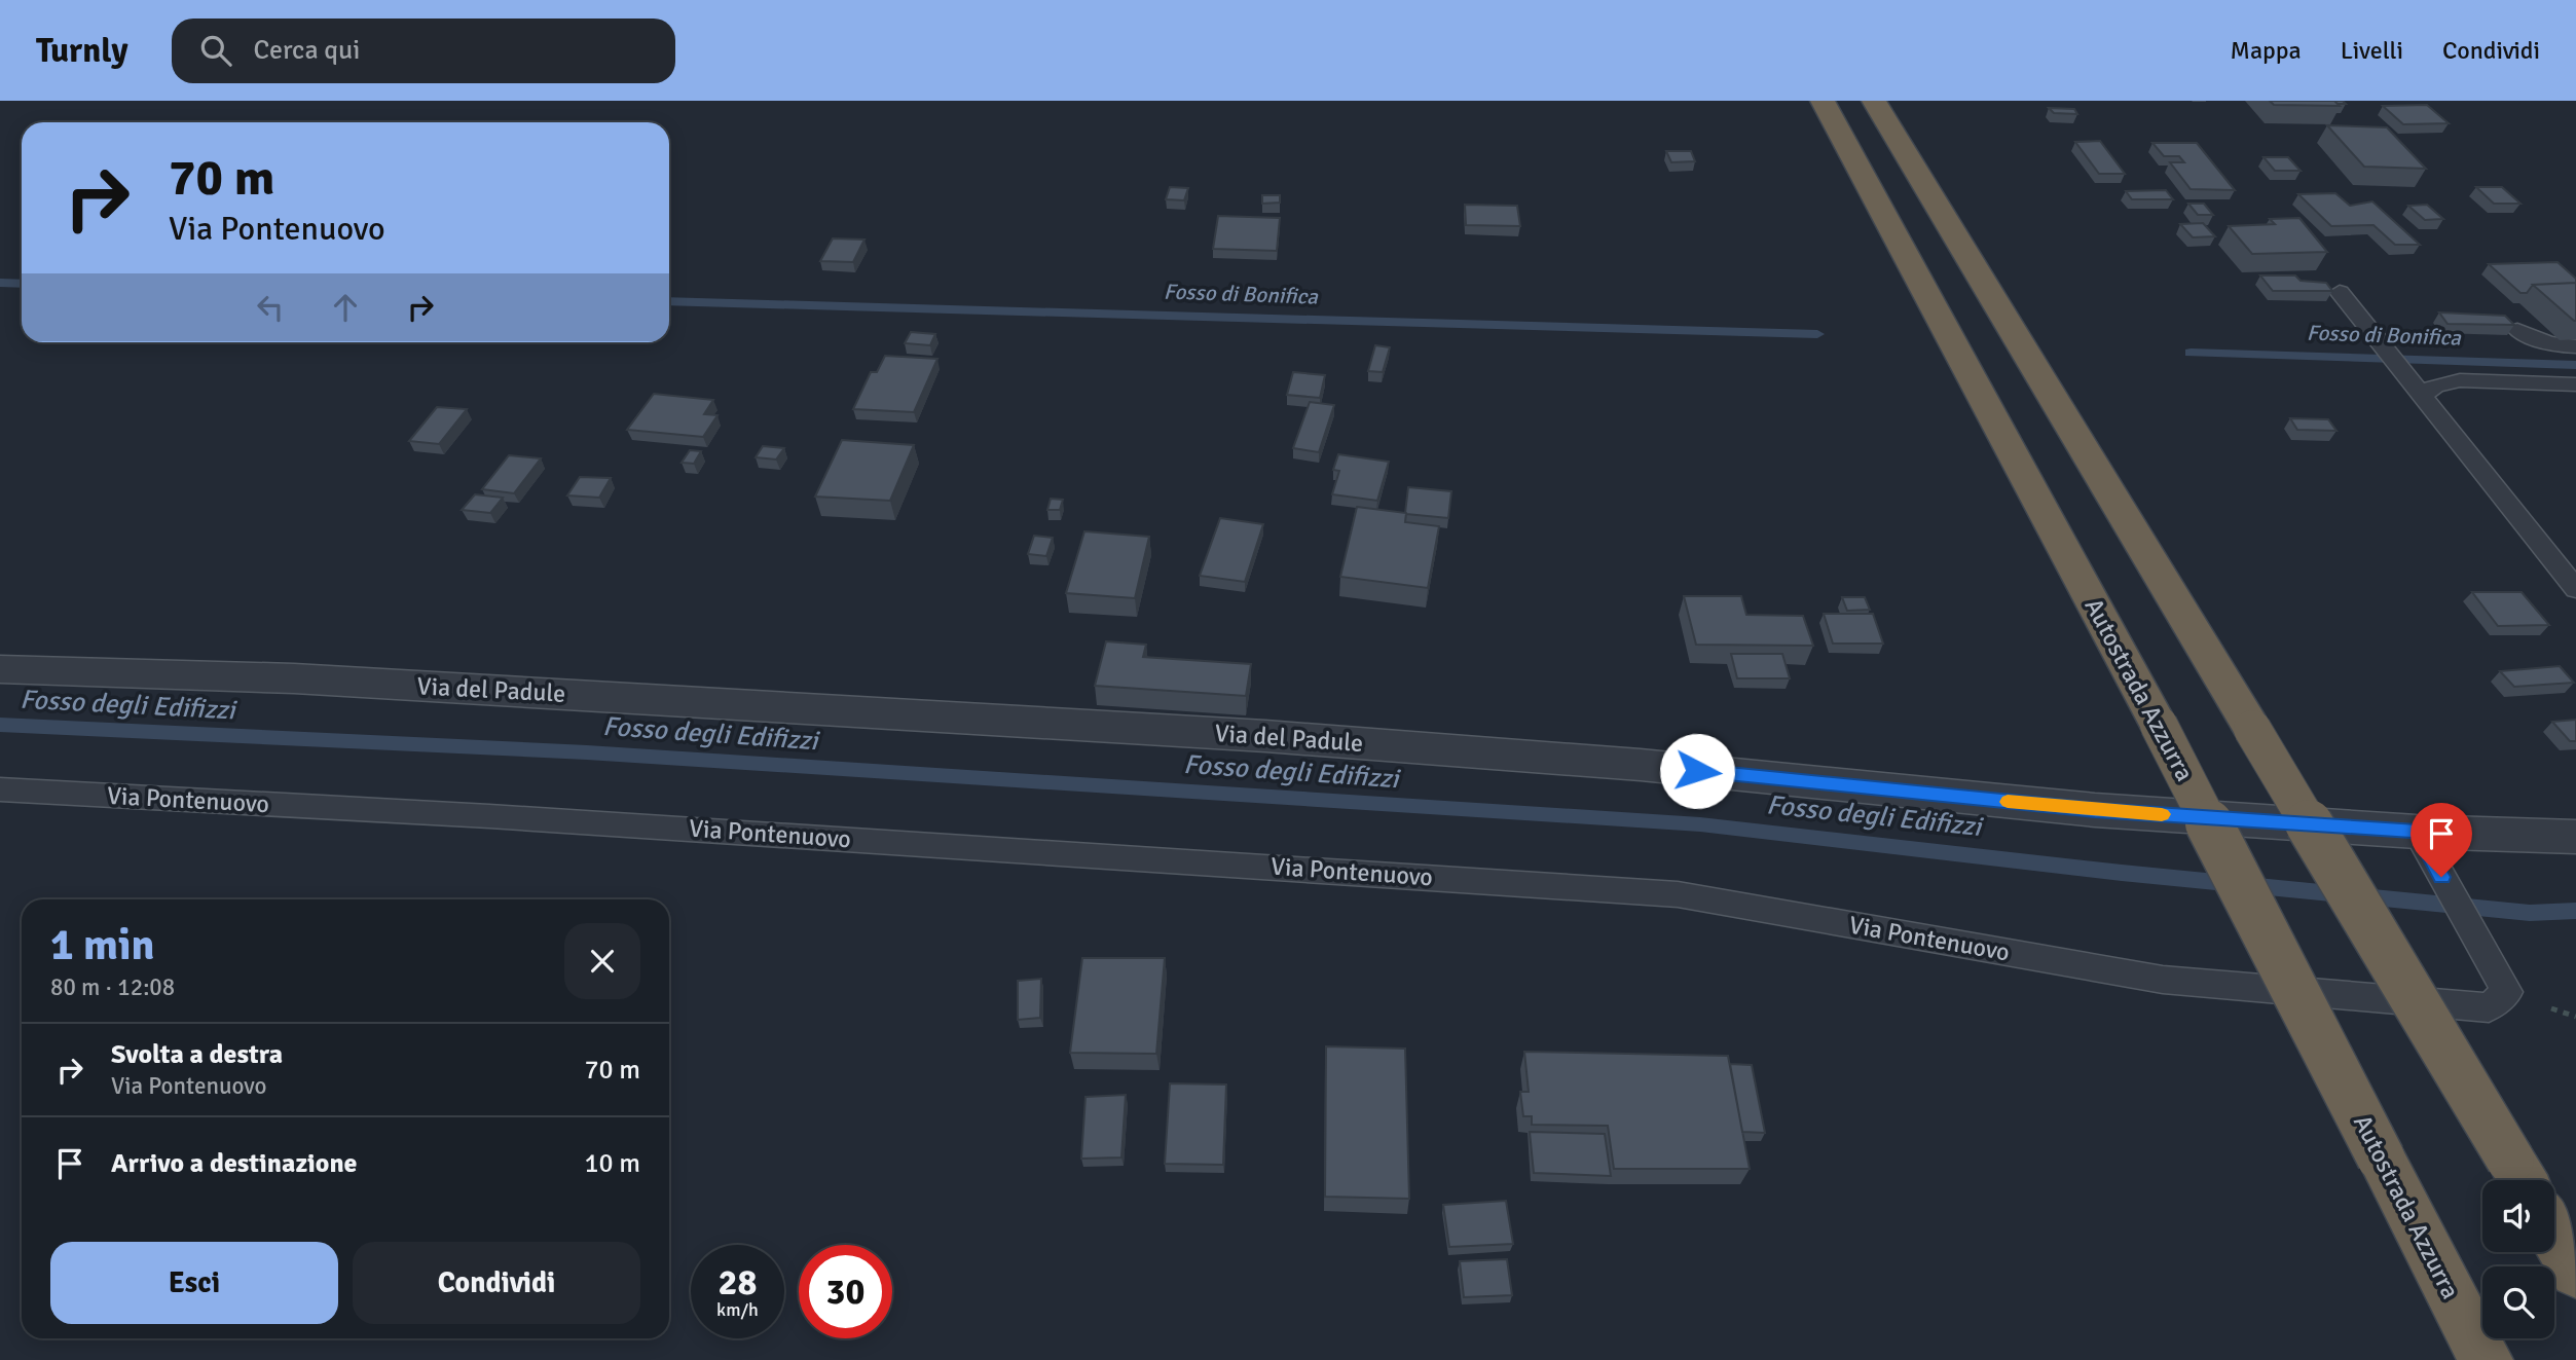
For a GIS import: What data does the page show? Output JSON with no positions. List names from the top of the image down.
{
  "streets": {
    "highway": ["Autostrada Azzurra"],
    "street": ["Via del Padule"],
    "lane": ["Via Pontenuovo"]
  },
  "crossings": [
    ["Via del Padule", "Via Pontenuovo"]
  ],
  "water": ["Fosso di Bonifica", "Fosso degli Edifizzi"],
  "page": {
    "header": "Turnly",
    "search": "Cerca qui",
    "nav": ["Mappa", "Livelli", "Condividi"],
    "turn": ["70 m", "Via Pontenuovo"],
    "heading": ["1 min", "80 m · 12:08"],
    "list": [
      {
        "name": "Svolta a destra",
        "note": "Via Pontenuovo",
        "value": "70 m"
      },
      {
        "name": "Arrivo a destinazione",
        "value": "10 m"
      }
    ],
    "buttons": ["Esci", "Condividi"],
    "speed": "28 km/h",
    "limit": "30"
  }
}
